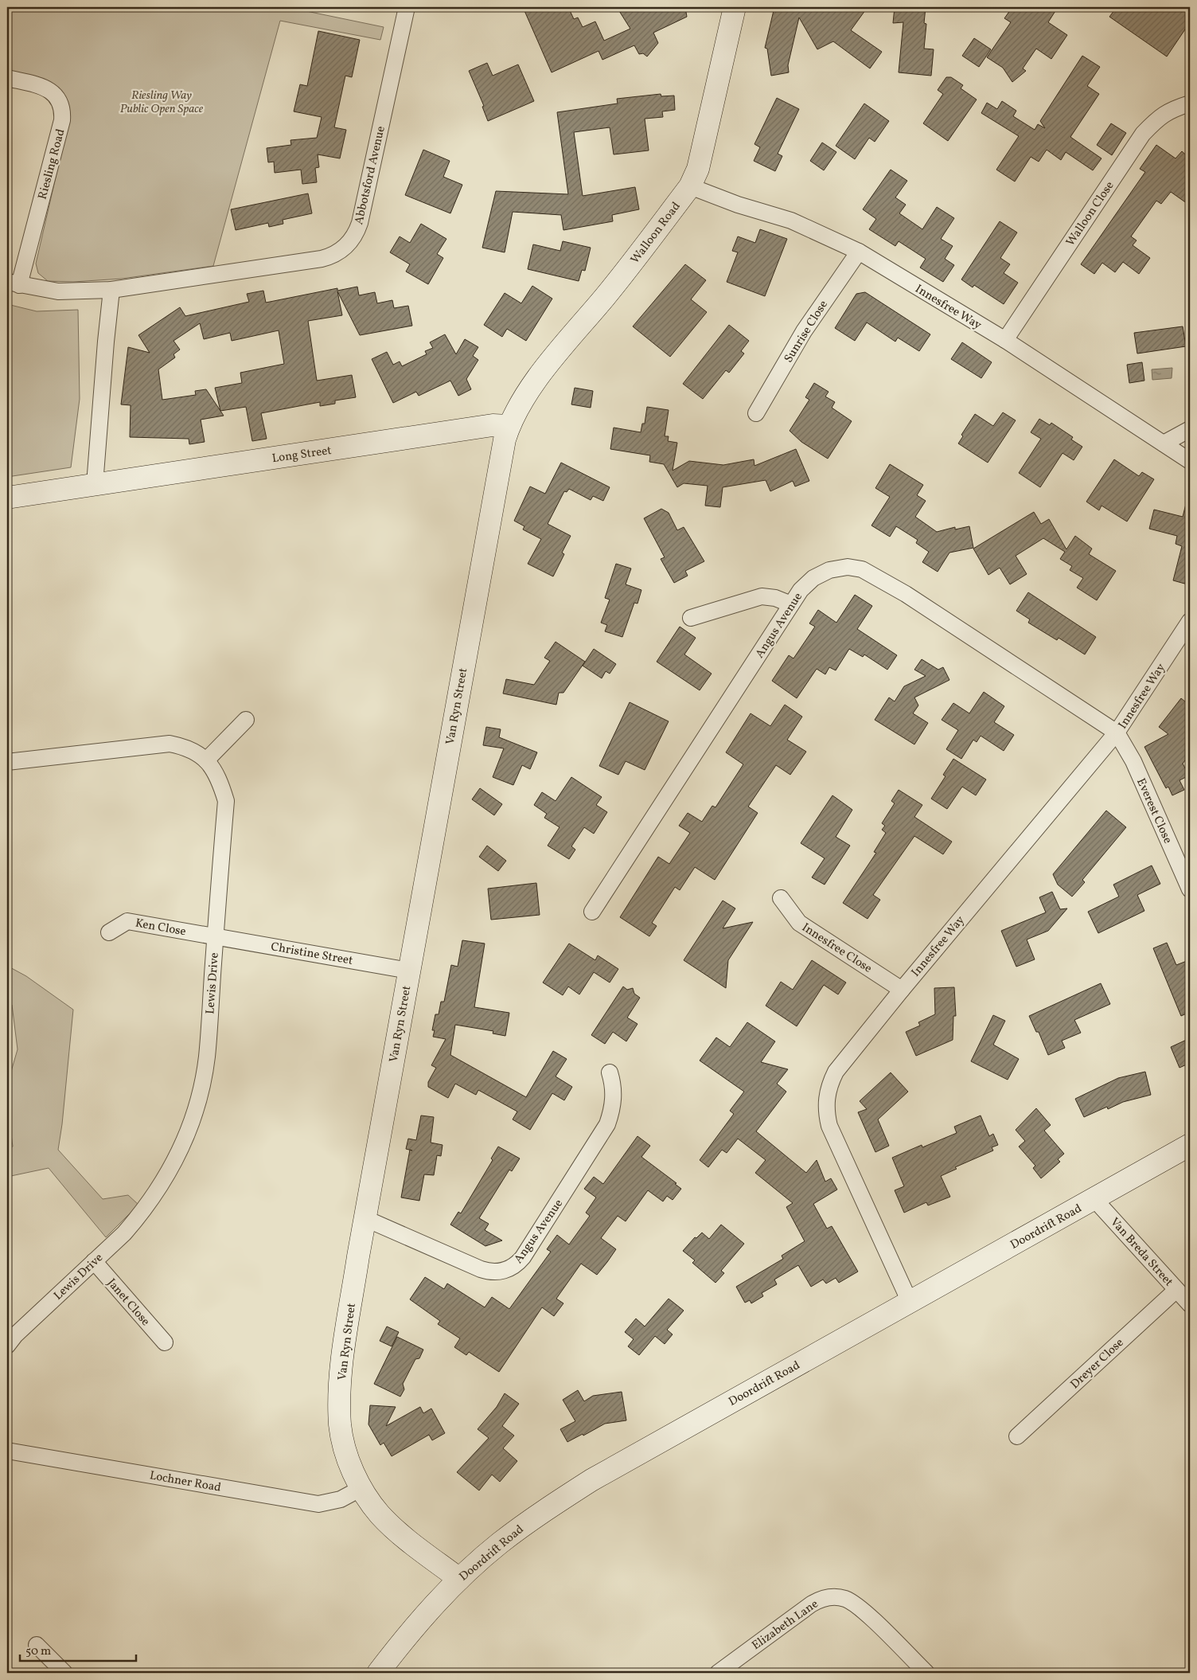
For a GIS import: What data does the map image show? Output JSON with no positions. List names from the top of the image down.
{
  "streets": {
    "street": [
      "Riesling Road",
      "Abbotsford Avenue",
      "Walloon Close",
      "Walloon Road",
      "Innesfree Way",
      "Sunrise Close",
      "Long Street",
      "Angus Avenue",
      "Van Ryn Street",
      "Everest Close",
      "Ken Close",
      "Innesfree Close",
      "Christine Street",
      "Lewis Drive",
      "Doordrift Road",
      "Van Breda Street",
      "Janet Close",
      "Dreyer Close",
      "Lochner Road",
      "Elizabeth Lane"
    ]
  },
  "crossings": [
    ["Riesling Road", "Abbotsford Avenue"],
    ["Walloon Close", "Innesfree Way"],
    ["Walloon Road", "Innesfree Way"],
    ["Walloon Road", "Long Street"],
    ["Walloon Road", "Van Ryn Street"],
    ["Innesfree Way", "Sunrise Close"],
    ["Innesfree Way", "Angus Avenue"],
    ["Innesfree Way", "Everest Close"],
    ["Innesfree Way", "Innesfree Close"],
    ["Innesfree Way", "Doordrift Road"],
    ["Long Street", "Van Ryn Street"],
    ["Angus Avenue", "Van Ryn Street"],
    ["Angus Avenue", "Everest Close"],
    ["Van Ryn Street", "Christine Street"],
    ["Van Ryn Street", "Doordrift Road"],
    ["Van Ryn Street", "Lochner Road"],
    ["Ken Close", "Christine Street"],
    ["Ken Close", "Lewis Drive"],
    ["Christine Street", "Lewis Drive"],
    ["Lewis Drive", "Janet Close"],
    ["Doordrift Road", "Van Breda Street"],
    ["Van Breda Street", "Dreyer Close"]
  ],
  "parks": ["Riesling Way Public Open Space"],
  "scale_bar": "50 m"
}
